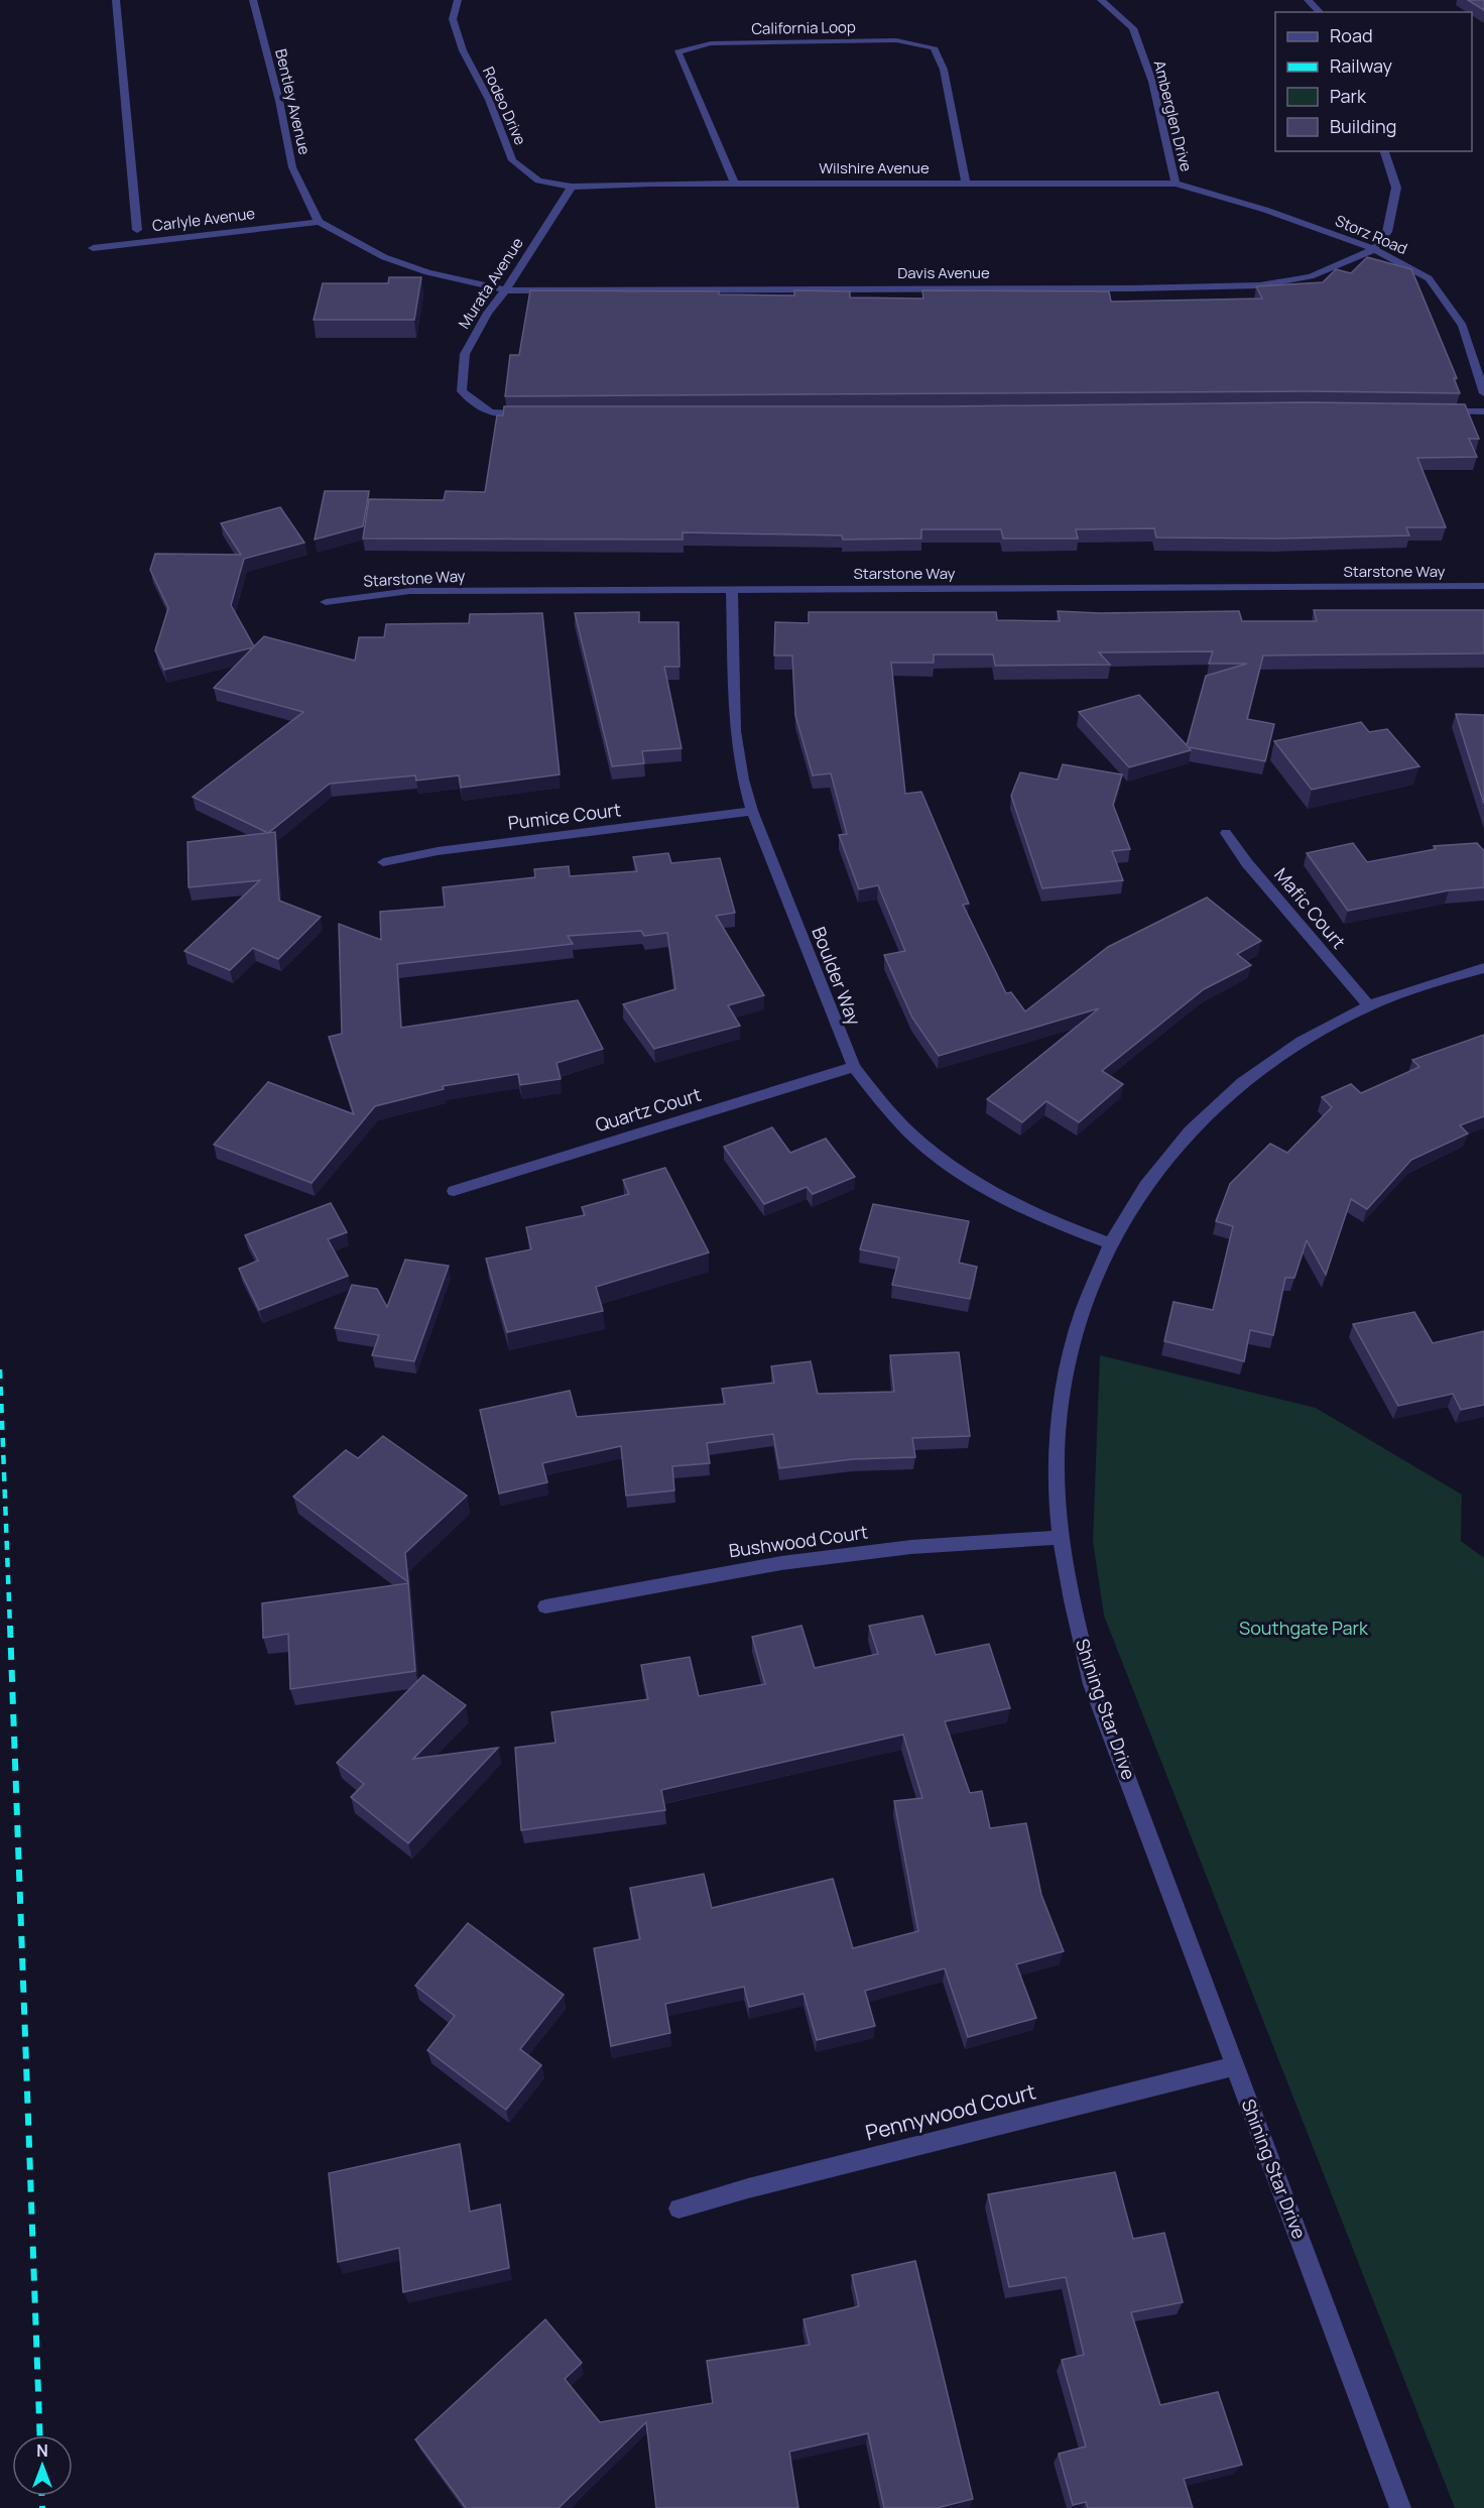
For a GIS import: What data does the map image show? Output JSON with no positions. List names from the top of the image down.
{
  "streets": {
    "street": [
      "California Loop",
      "Bentley Avenue",
      "Rodeo Drive",
      "Amberglen Drive",
      "Wilshire Avenue",
      "Carlyle Avenue",
      "Storz Road",
      "Davis Avenue",
      "Murata Avenue",
      "Starstone Way",
      "Pumice Court",
      "Mafic Court",
      "Boulder Way",
      "Quartz Court",
      "Bushwood Court",
      "Shining Star Drive",
      "Pennywood Court"
    ]
  },
  "crossings": [
    ["California Loop", "Wilshire Avenue"],
    ["Bentley Avenue", "Carlyle Avenue"],
    ["Rodeo Drive", "Wilshire Avenue"],
    ["Rodeo Drive", "Murata Avenue"],
    ["Amberglen Drive", "Wilshire Avenue"],
    ["Amberglen Drive", "Storz Road"],
    ["Wilshire Avenue", "Storz Road"],
    ["Wilshire Avenue", "Murata Avenue"],
    ["Storz Road", "Davis Avenue"],
    ["Davis Avenue", "Murata Avenue"],
    ["Starstone Way", "Boulder Way"],
    ["Pumice Court", "Boulder Way"],
    ["Mafic Court", "Shining Star Drive"],
    ["Boulder Way", "Quartz Court"],
    ["Boulder Way", "Shining Star Drive"],
    ["Bushwood Court", "Shining Star Drive"],
    ["Shining Star Drive", "Pennywood Court"]
  ],
  "parks": ["Southgate Park"],
  "legend": [
    "Road",
    "Railway",
    "Park",
    "Building"
  ],
  "north": "top"
}
